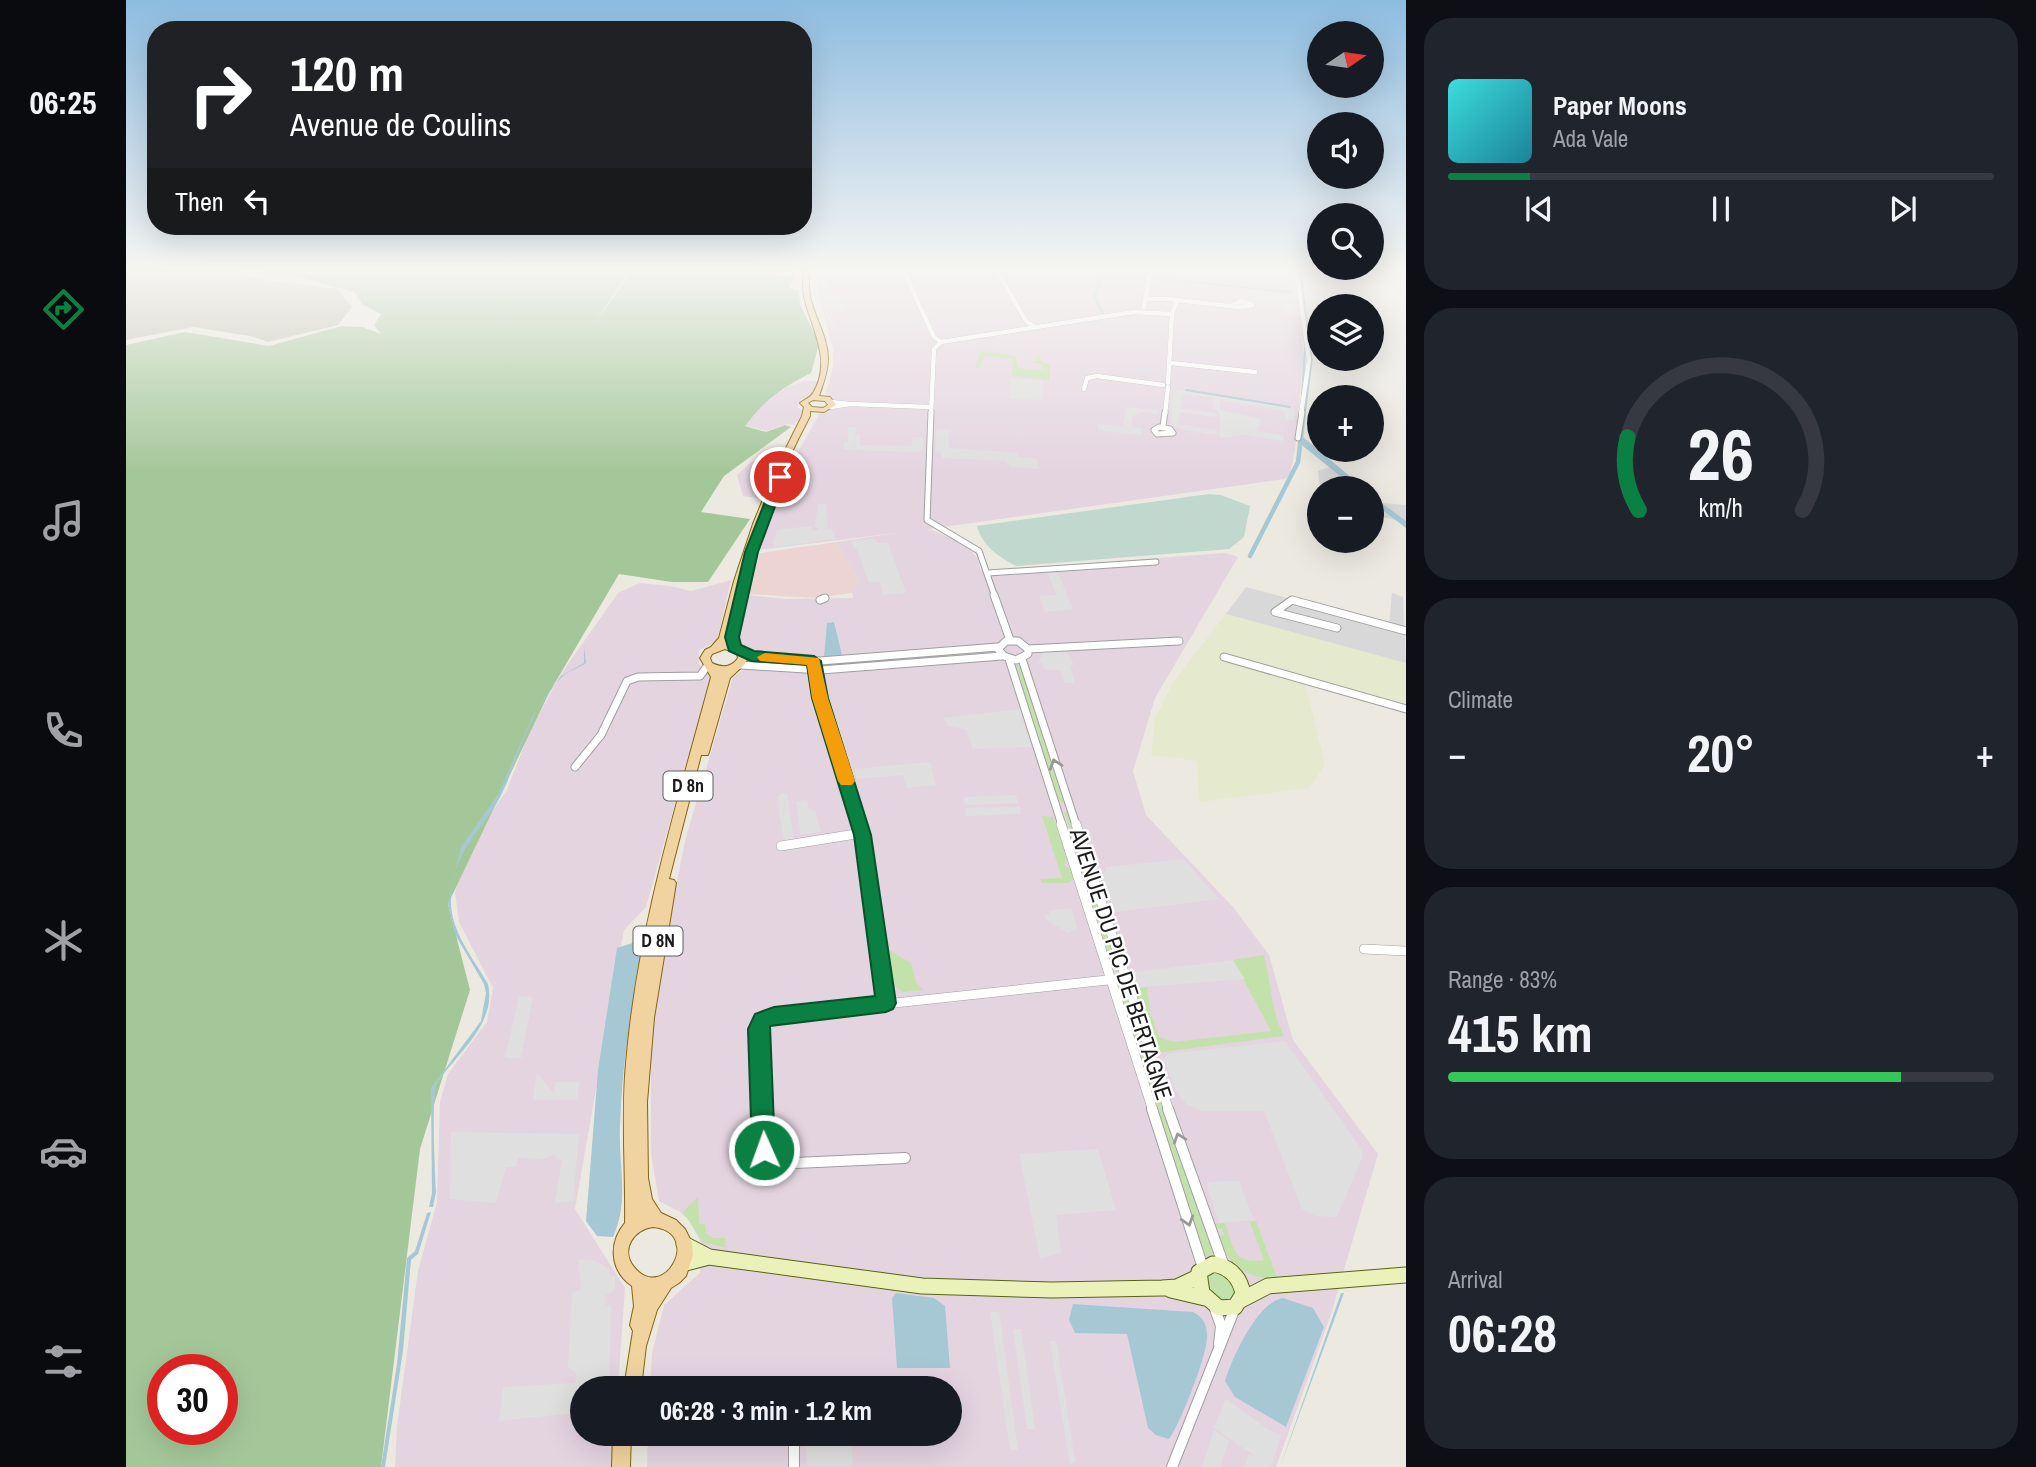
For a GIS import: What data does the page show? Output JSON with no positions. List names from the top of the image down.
{
  "streets": {
    "main road": ["D 8n", "D 8N"],
    "street": ["AVENUE DU PIC DE BERTAGNE"]
  },
  "crossings": [
    ["D 8n", "D 8N"]
  ],
  "north": "right",
  "page": {
    "tabs": "06:25",
    "map_buttons": ["+", "−"],
    "turn": ["120 m", "Avenue de Coulins"],
    "song": ["Paper Moons", "Ada Vale"],
    "then": "Then",
    "tile": [
      "Climate",
      ["Range · 83%", "415 km"],
      ["Arrival", "06:28"]
    ],
    "heat": ["−", "20°", "+"],
    "limit": "30",
    "trip": "06:28 · 3 min · 1.2 km",
    "gauge": ["26", "km/h"]
  }
}
